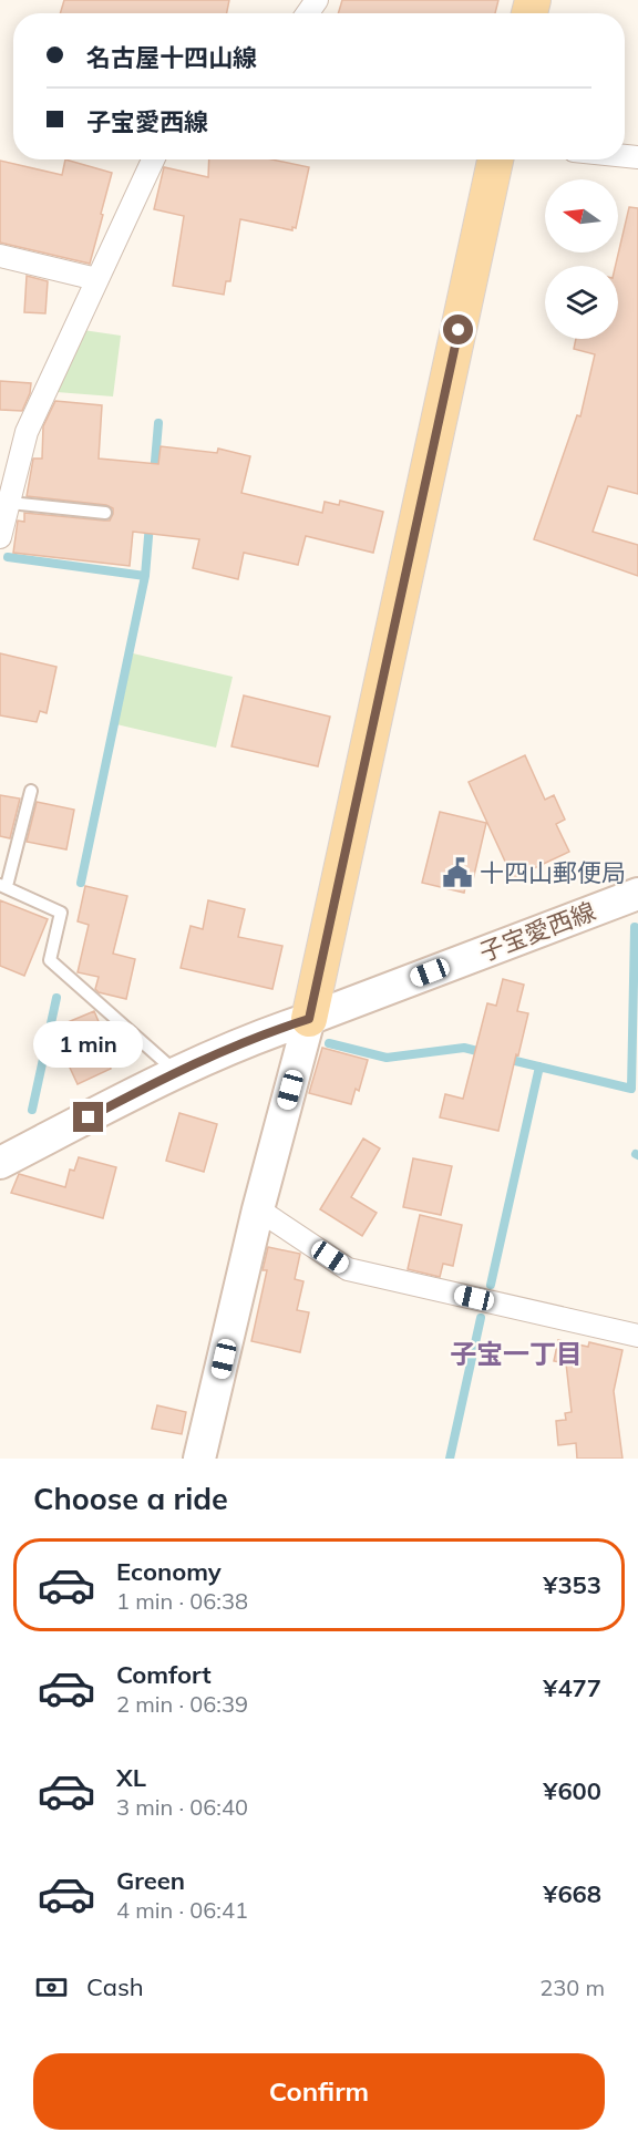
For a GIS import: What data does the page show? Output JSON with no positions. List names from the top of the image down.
{
  "streets": {
    "main road": ["子宝愛西線"]
  },
  "districts": ["子宝一丁目"],
  "places": {
    "public building": ["十四山郵便局"]
  },
  "north": "left",
  "page": {
    "banner": ["名古屋十四山線", "子宝愛西線"],
    "bubble": "1 min",
    "heading": "Choose a ride",
    "list": [
      {
        "name": "Economy",
        "note": "1 min · 06:38",
        "value": "¥353"
      },
      {
        "name": "Comfort",
        "note": "2 min · 06:39",
        "value": "¥477"
      },
      {
        "name": "XL",
        "note": "3 min · 06:40",
        "value": "¥600"
      },
      {
        "name": "Green",
        "note": "4 min · 06:41",
        "value": "¥668"
      }
    ],
    "pay": ["Cash", "230 m"],
    "buttons": "Confirm"
  }
}
